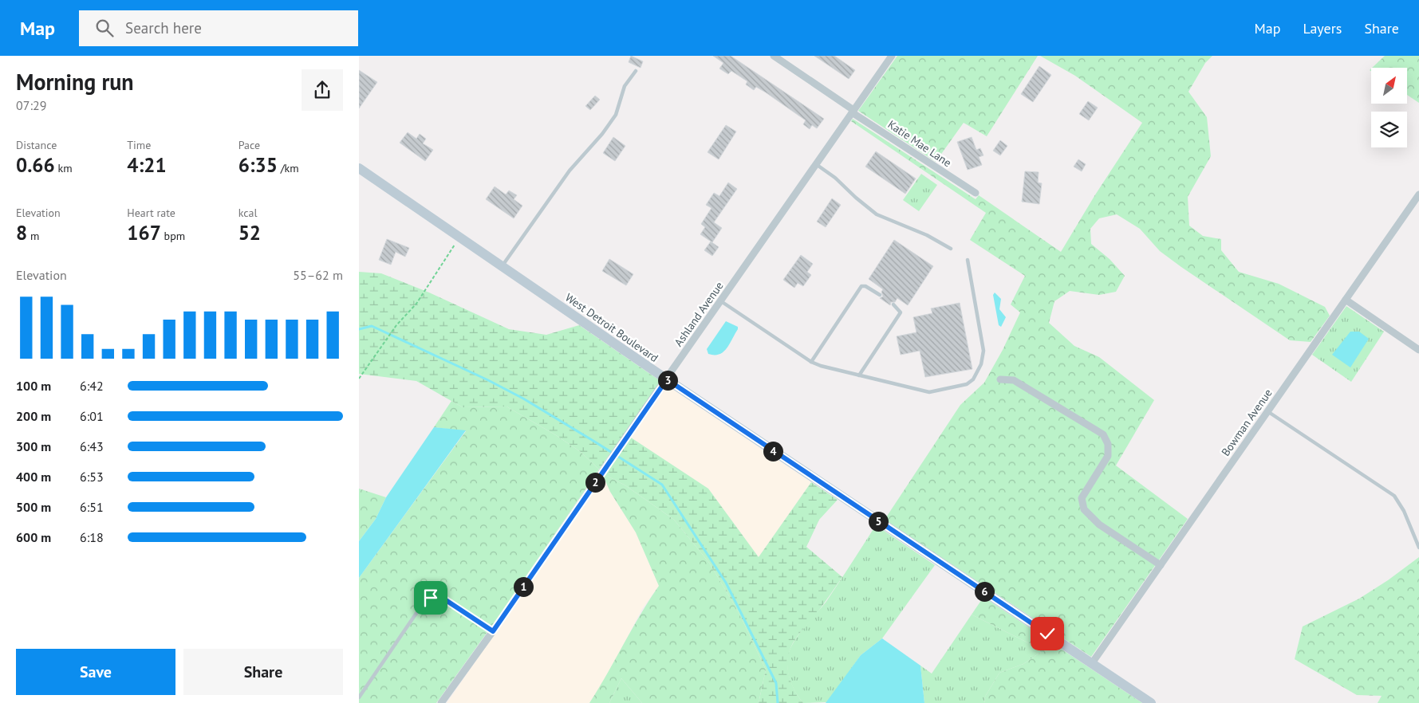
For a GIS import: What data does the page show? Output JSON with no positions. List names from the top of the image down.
{
  "streets": {
    "street": [
      "Katie Mae Lane",
      "Ashland Avenue",
      "West Detroit Boulevard",
      "Bowman Avenue"
    ]
  },
  "crossings": [
    ["Katie Mae Lane", "Ashland Avenue"],
    ["Ashland Avenue", "West Detroit Boulevard"],
    ["West Detroit Boulevard", "Bowman Avenue"]
  ],
  "north": "top right",
  "page": {
    "header": "Map",
    "search": "Search here",
    "nav": ["Map", "Layers", "Share"],
    "heading": ["Morning run", "07:29"],
    "stats": [
      ["Distance", "0.66 km"],
      ["Time", "4:21"],
      ["Pace", "6:35 /km"],
      ["Elevation", "8 m"],
      ["Heart rate", "167 bpm"],
      ["kcal", "52"]
    ],
    "chart": ["Elevation", "55–62 m"],
    "list": [
      {
        "name": "100 m",
        "note": "6:42"
      },
      {
        "name": "200 m",
        "note": "6:01"
      },
      {
        "name": "300 m",
        "note": "6:43"
      },
      {
        "name": "400 m",
        "note": "6:53"
      },
      {
        "name": "500 m",
        "note": "6:51"
      },
      {
        "name": "600 m",
        "note": "6:18"
      }
    ],
    "pins": [
      "3",
      "4",
      "2",
      "5",
      "1",
      "6"
    ],
    "buttons": ["Save", "Share"]
  }
}
